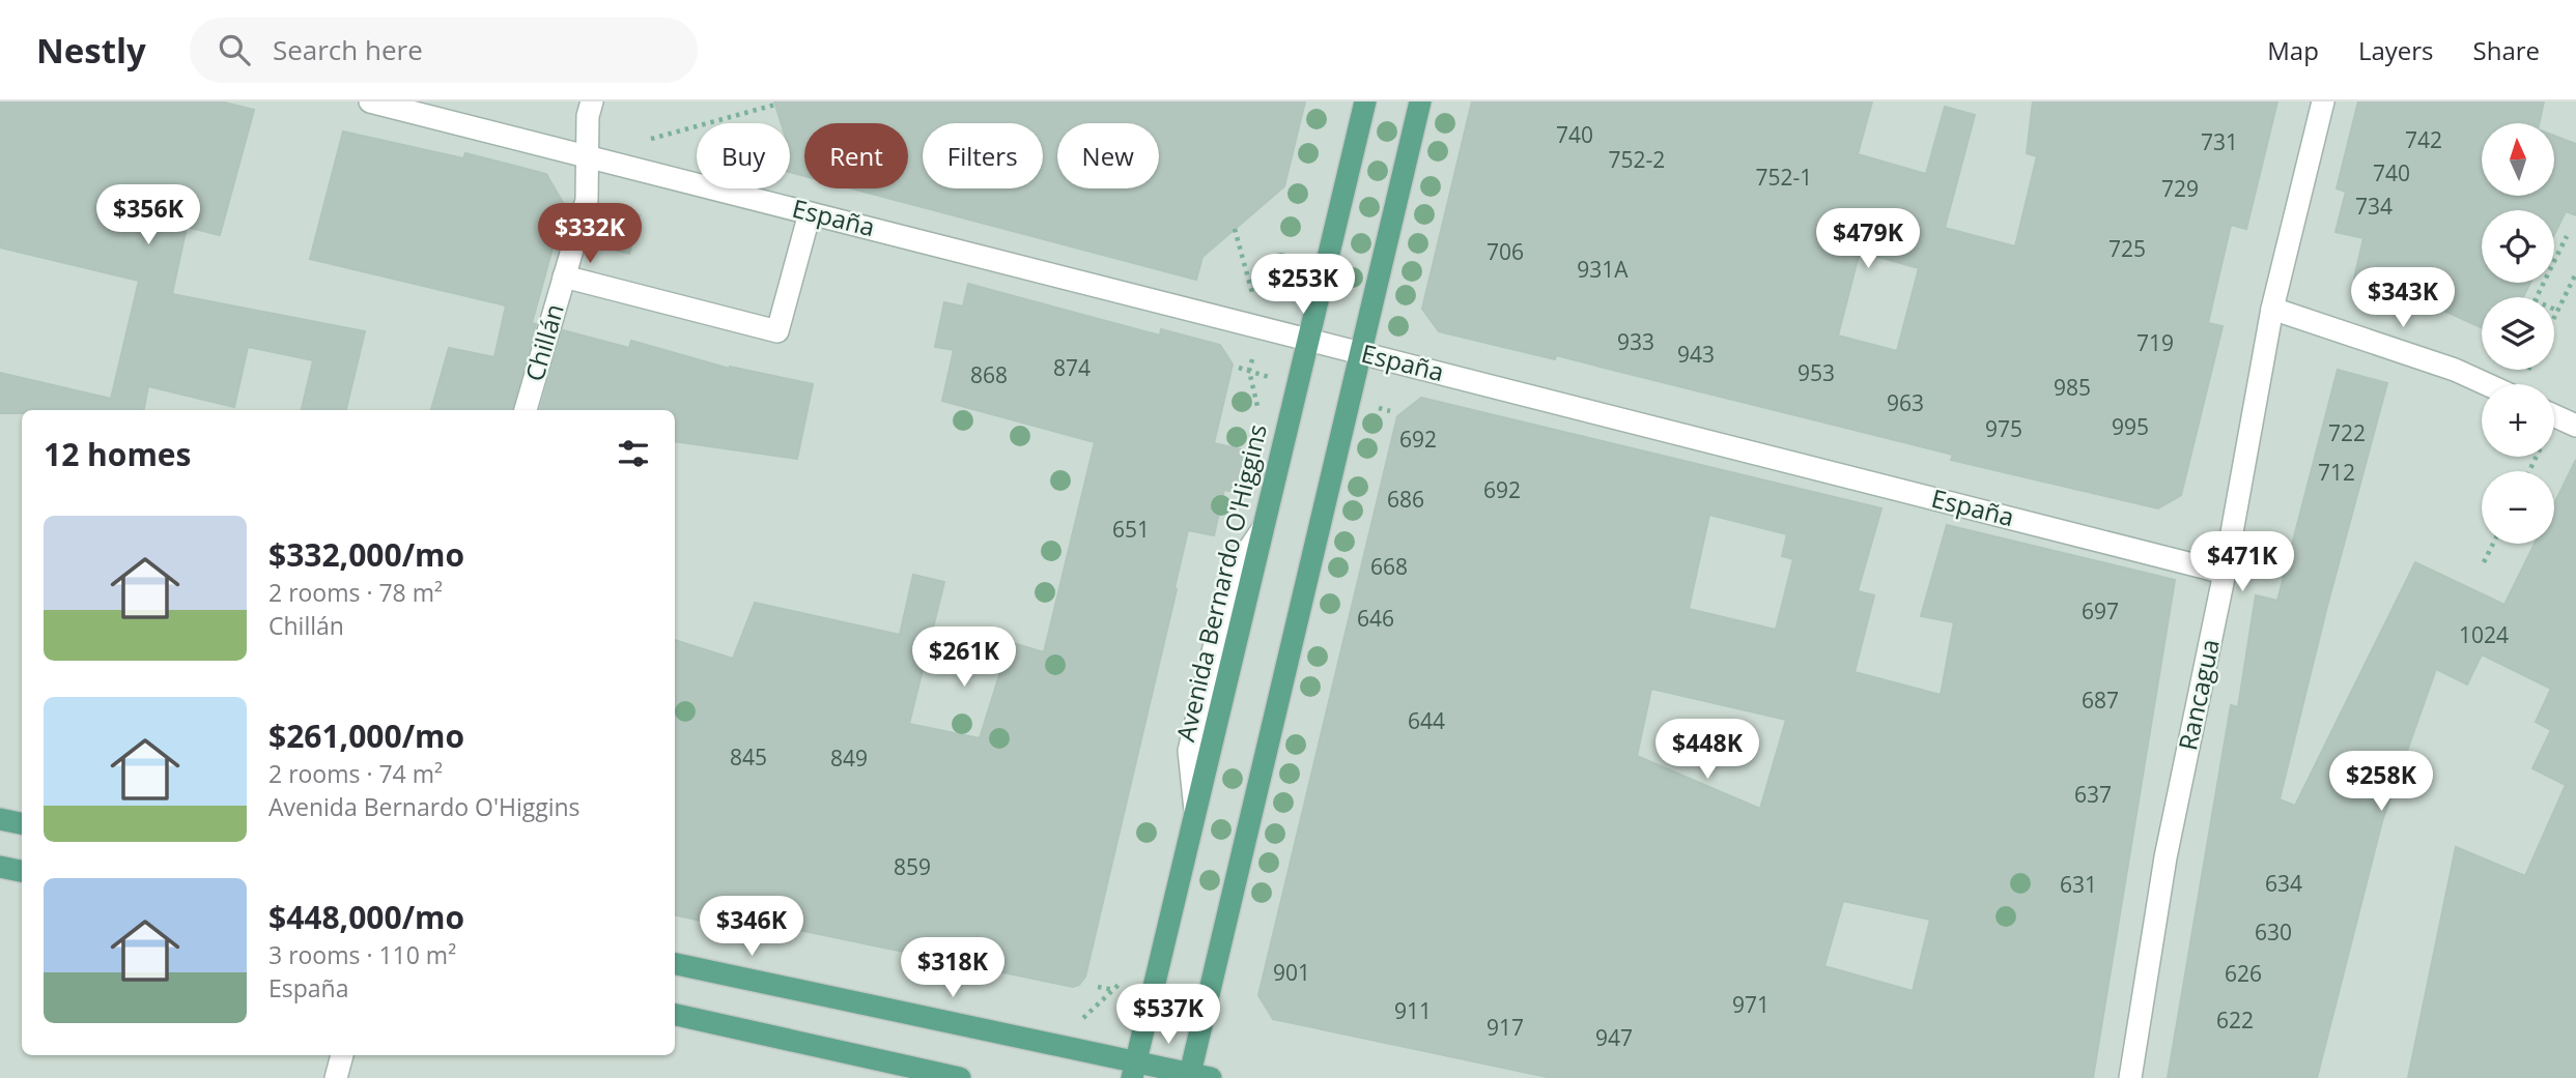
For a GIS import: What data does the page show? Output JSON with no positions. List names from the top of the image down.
{
  "streets": {
    "main road": ["Avenida Bernardo O'Higgins"],
    "street": ["España", "Chillán", "Rancagua"]
  },
  "crossings": [
    ["España", "Chillán"],
    ["España", "Avenida Bernardo O'Higgins"],
    ["España", "Rancagua"]
  ],
  "house_numbers": [
    "740",
    "742",
    "731",
    "752-2",
    "740",
    "752-1",
    "729",
    "734",
    "725",
    "706",
    "931A",
    "933",
    "719",
    "943",
    "874",
    "953",
    "868",
    "985",
    "963",
    "995",
    "975",
    "722",
    "692",
    "712",
    "692",
    "686",
    "651",
    "668",
    "697",
    "646",
    "1024",
    "687",
    "644",
    "845",
    "849",
    "637",
    "859",
    "634",
    "631",
    "630",
    "901",
    "626",
    "971",
    "911",
    "622",
    "917",
    "947"
  ],
  "north": "top",
  "page": {
    "header": "Nestly",
    "search": "Search here",
    "nav": ["Map", "Layers", "Share"],
    "map_buttons": ["+", "−"],
    "chip": [
      "Buy",
      "Rent",
      "Filters",
      "New"
    ],
    "price": [
      "$356K",
      "$332K",
      "$479K",
      "$253K",
      "$343K",
      "$471K",
      "$261K",
      "$448K",
      "$258K",
      "$346K",
      "$318K",
      "$537K"
    ],
    "heading": "12 homes",
    "list": [
      {
        "name": "$332,000/mo",
        "note": "2 rooms · 78 m² · Chillán"
      },
      {
        "name": "$261,000/mo",
        "note": "2 rooms · 74 m² · Avenida Bernardo O'Higgins"
      },
      {
        "name": "$448,000/mo",
        "note": "3 rooms · 110 m² · España"
      }
    ]
  }
}
